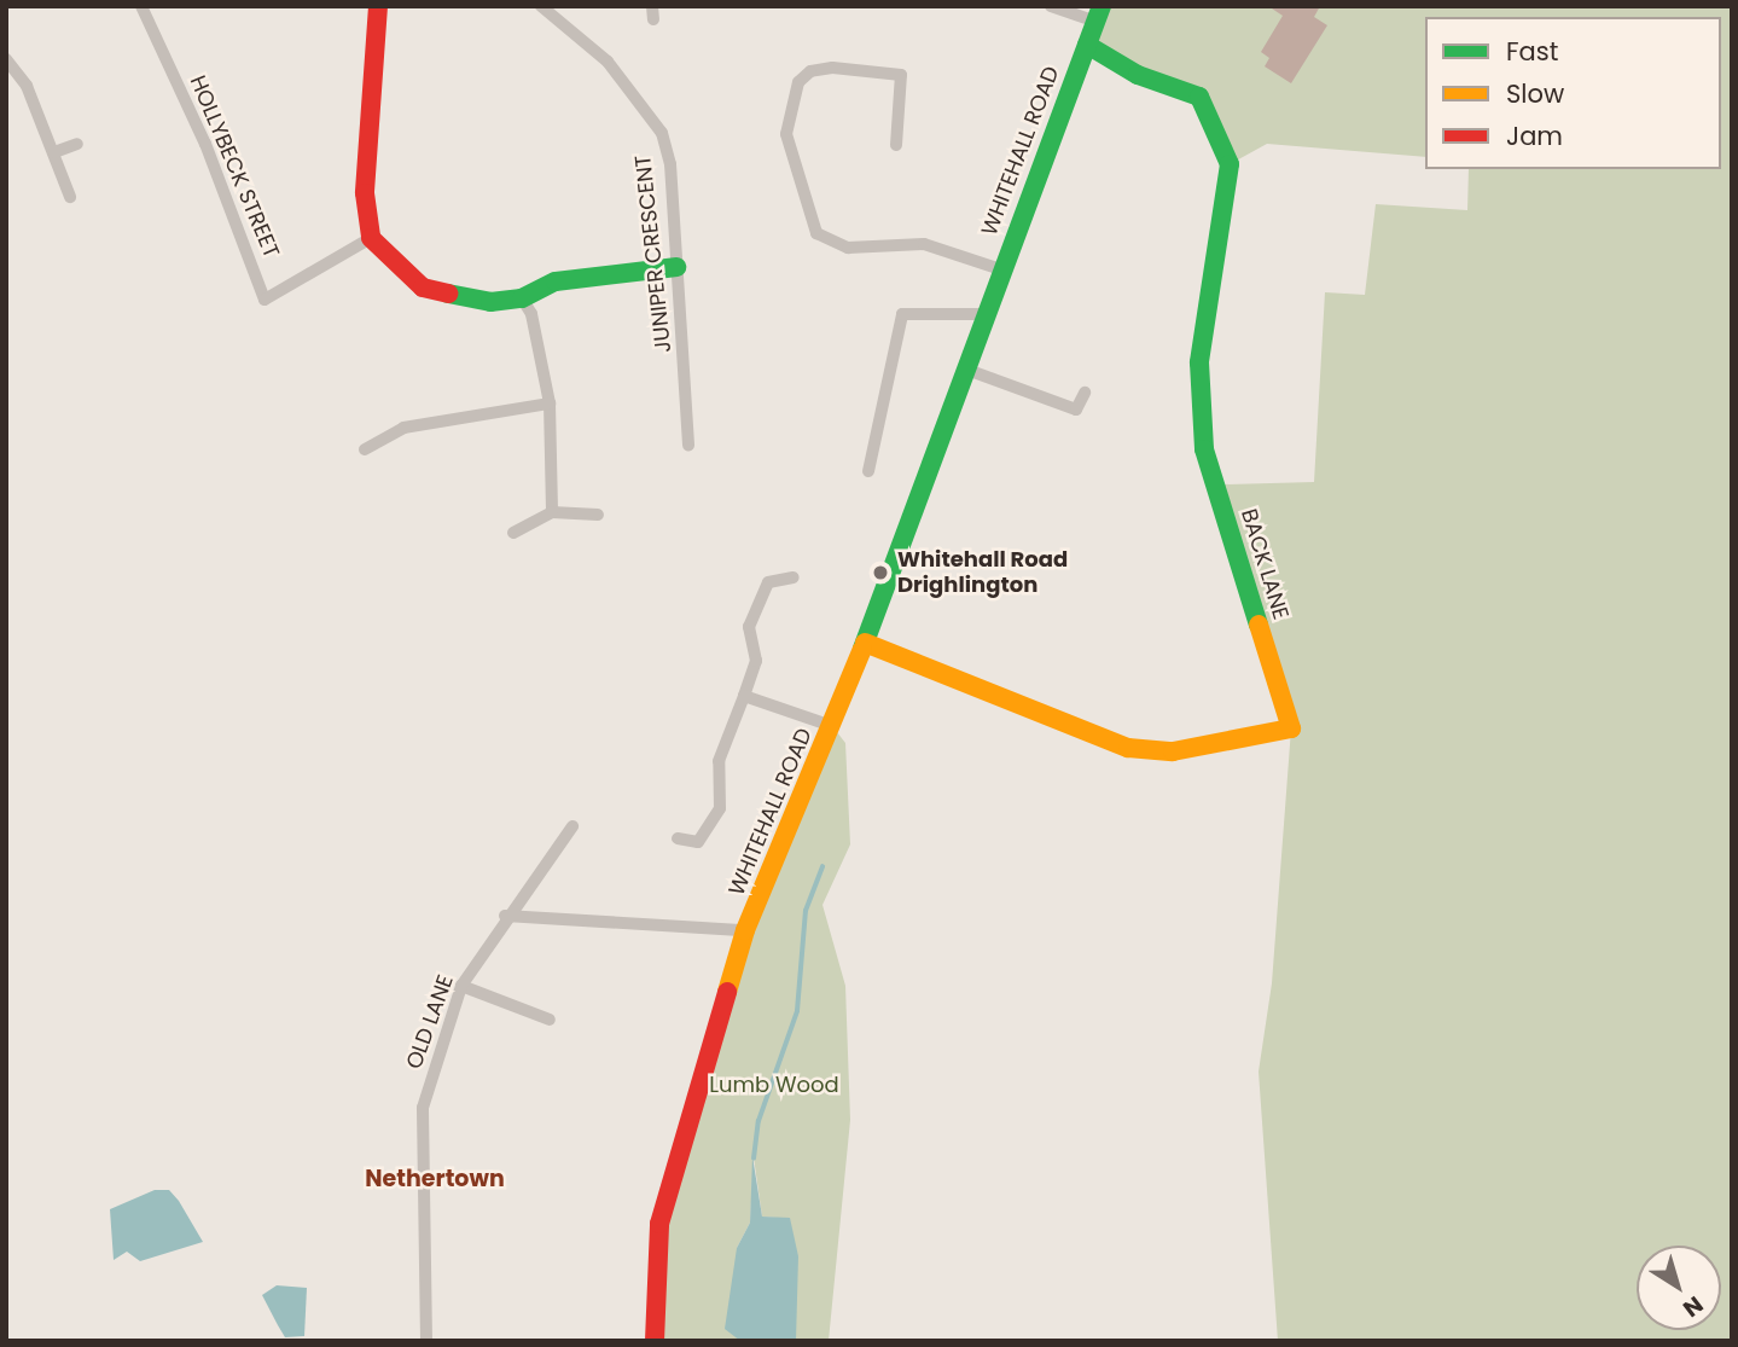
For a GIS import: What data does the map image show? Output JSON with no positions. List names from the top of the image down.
{
  "streets": {
    "street": [
      "WHITEHALL ROAD",
      "HOLLYBECK STREET",
      "JUNIPER CRESCENT",
      "BACK LANE",
      "OLD LANE"
    ]
  },
  "crossings": [
    ["WHITEHALL ROAD", "BACK LANE"]
  ],
  "districts": ["Nethertown"],
  "parks": ["Lumb Wood"],
  "places": ["Whitehall Road Drighlington"],
  "legend": ["Fast", "Slow", "Jam"],
  "north": "bottom right"
}
